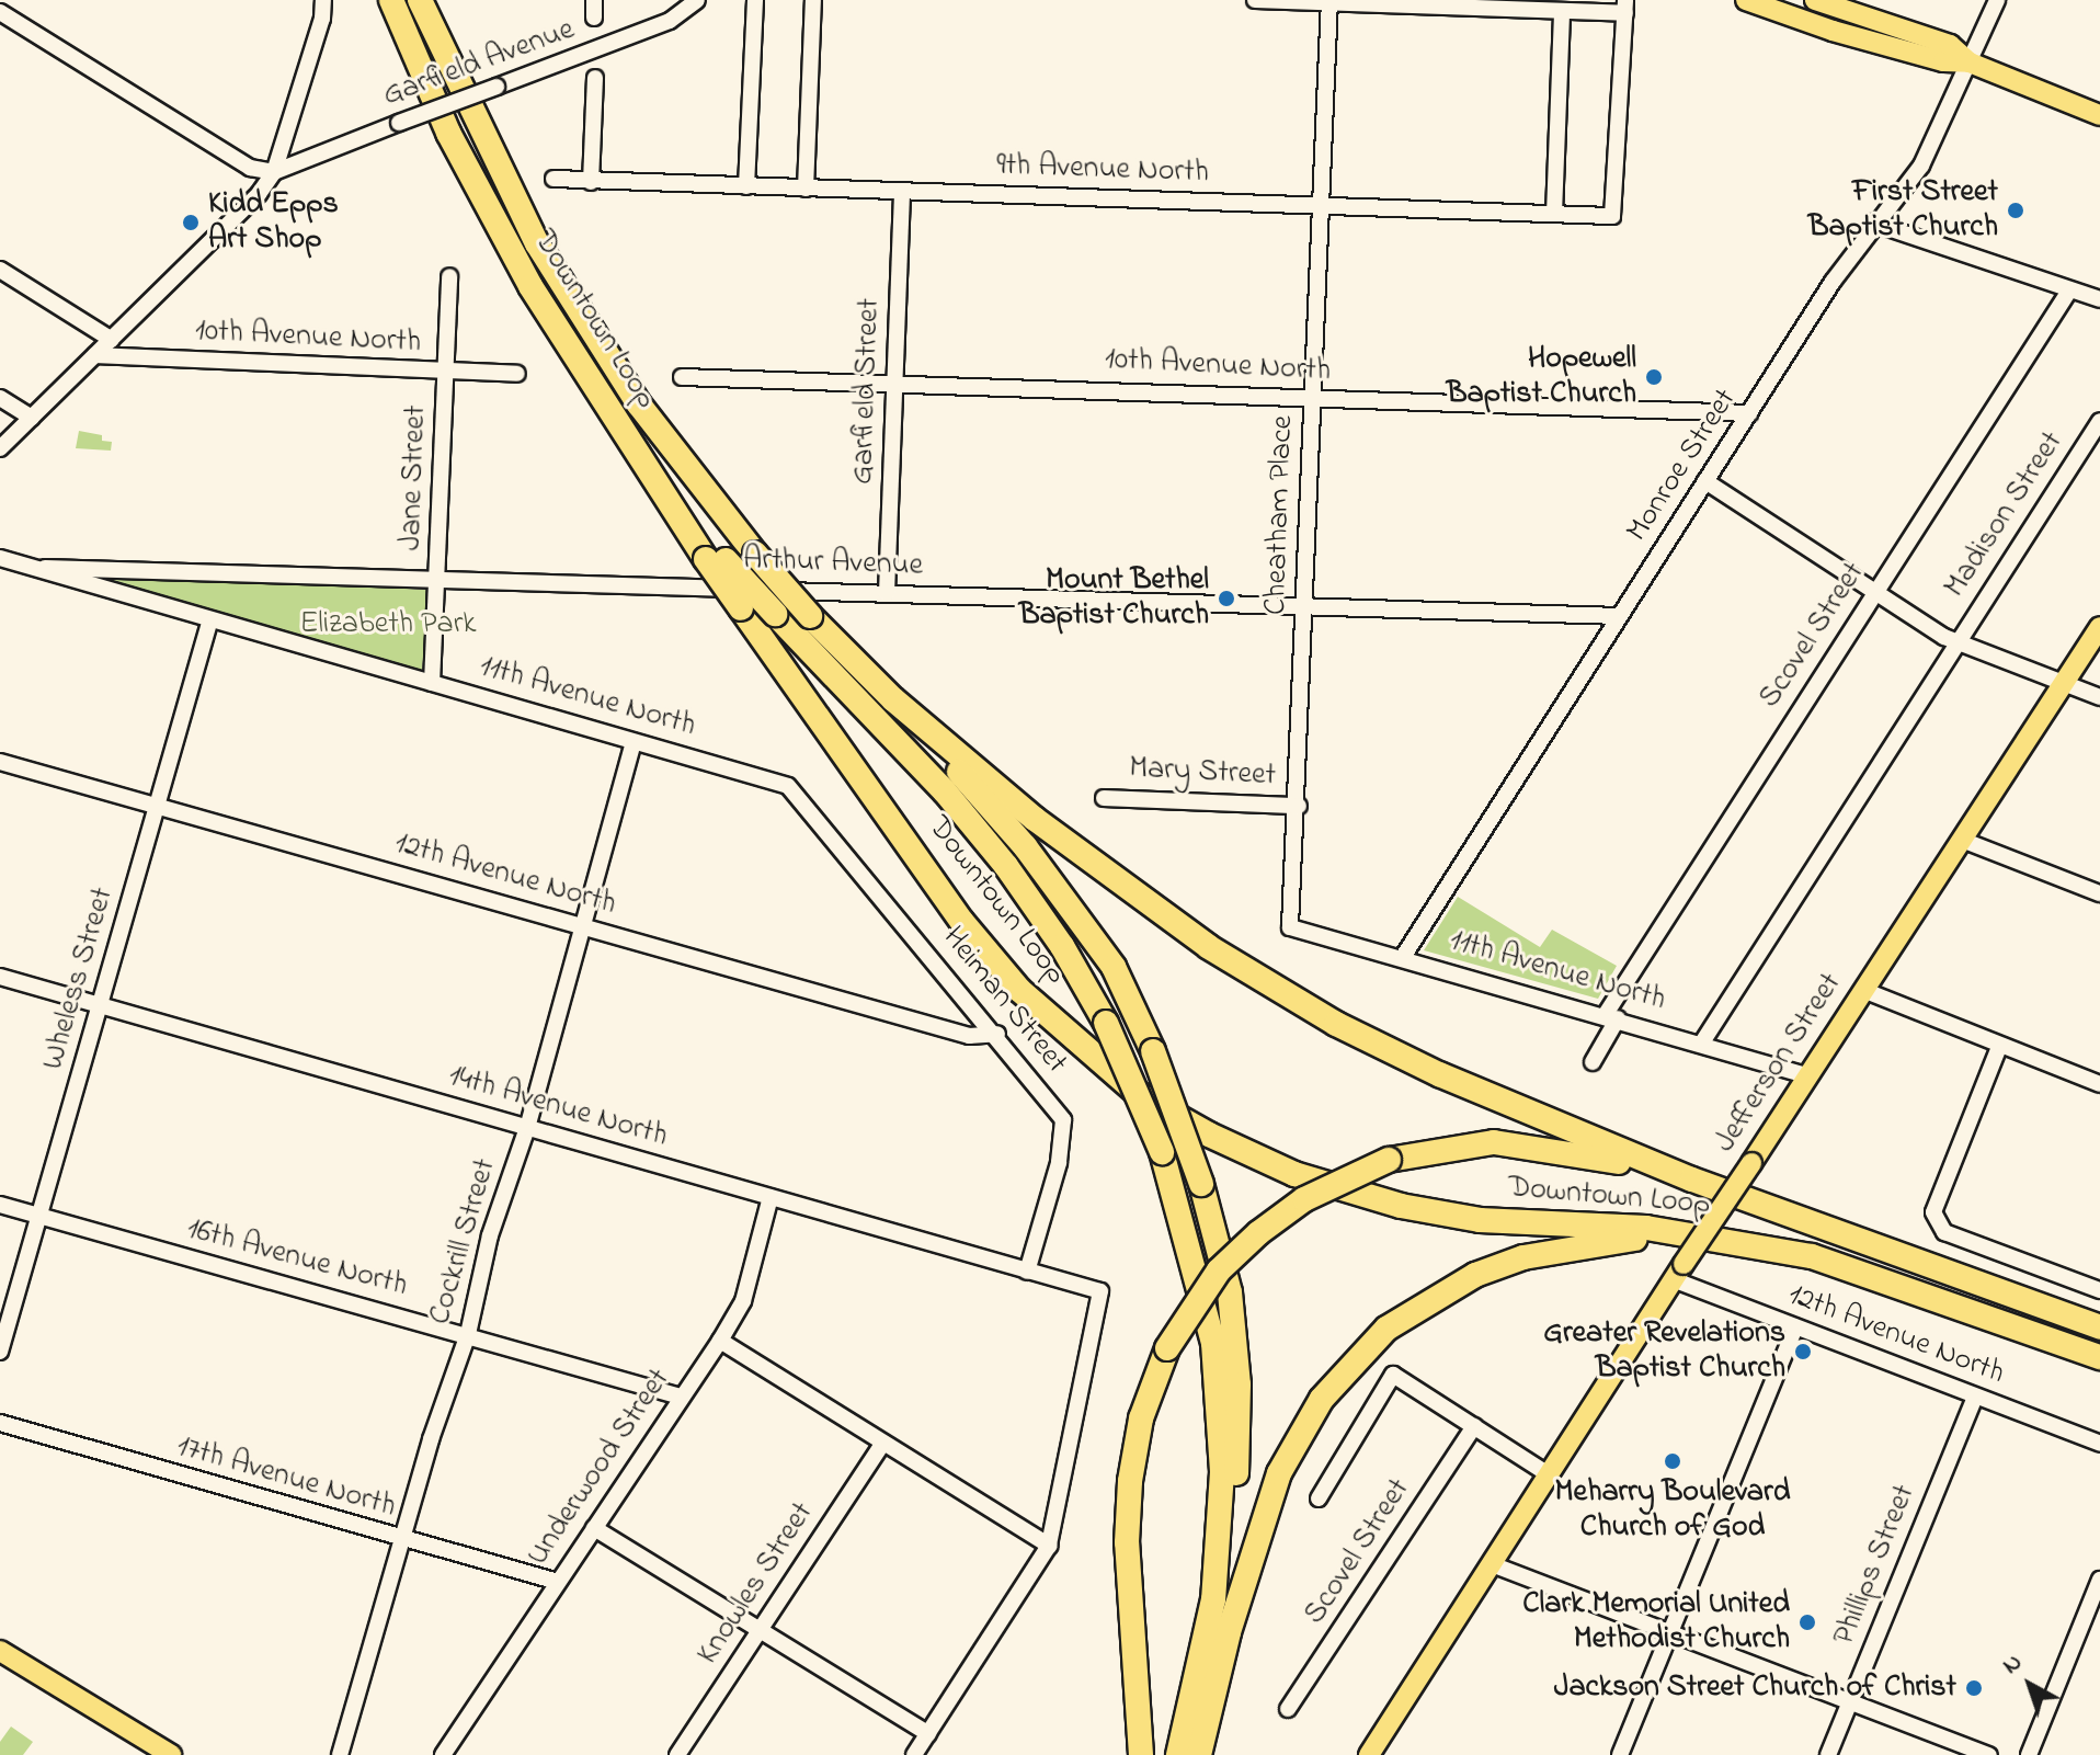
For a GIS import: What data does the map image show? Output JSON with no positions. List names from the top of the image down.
{
  "streets": {
    "highway": ["Downtown Loop"],
    "main road": ["Jefferson Street"],
    "street": [
      "Garfield Avenue",
      "9th Avenue North",
      "10th Avenue North",
      "Garfield Street",
      "Monroe Street",
      "Jane Street",
      "Cheatham Place",
      "Madison Street",
      "Arthur Avenue",
      "Scovel Street",
      "11th Avenue North",
      "Mary Street",
      "12th Avenue North",
      "Wheless Street",
      "Heiman Street",
      "14th Avenue North",
      "Cockrill Street",
      "16th Avenue North",
      "Underwood Street",
      "17th Avenue North",
      "Phillips Street",
      "Knowles Street"
    ]
  },
  "crossings": [
    ["9th Avenue North", "Garfield Street"],
    ["9th Avenue North", "Cheatham Place"],
    ["10th Avenue North", "Garfield Street"],
    ["10th Avenue North", "Monroe Street"],
    ["10th Avenue North", "Jane Street"],
    ["10th Avenue North", "Cheatham Place"],
    ["Garfield Street", "Arthur Avenue"],
    ["Monroe Street", "Arthur Avenue"],
    ["Monroe Street", "11th Avenue North"],
    ["Jane Street", "Arthur Avenue"],
    ["Jane Street", "11th Avenue North"],
    ["Cheatham Place", "Arthur Avenue"],
    ["Cheatham Place", "11th Avenue North"],
    ["Cheatham Place", "Mary Street"],
    ["Madison Street", "11th Avenue North"],
    ["Arthur Avenue", "11th Avenue North"],
    ["Scovel Street", "11th Avenue North"],
    ["11th Avenue North", "Wheless Street"],
    ["11th Avenue North", "Heiman Street"],
    ["11th Avenue North", "Jefferson Street"],
    ["11th Avenue North", "Cockrill Street"],
    ["12th Avenue North", "Wheless Street"],
    ["12th Avenue North", "Heiman Street"],
    ["12th Avenue North", "Jefferson Street"],
    ["12th Avenue North", "Cockrill Street"],
    ["12th Avenue North", "Phillips Street"],
    ["Wheless Street", "14th Avenue North"],
    ["Wheless Street", "16th Avenue North"],
    ["Heiman Street", "14th Avenue North"],
    ["14th Avenue North", "Cockrill Street"],
    ["14th Avenue North", "Underwood Street"],
    ["Cockrill Street", "16th Avenue North"],
    ["Cockrill Street", "17th Avenue North"],
    ["16th Avenue North", "Underwood Street"],
    ["Underwood Street", "17th Avenue North"]
  ],
  "parks": ["Elizabeth Park"],
  "places": [
    "First Street Baptist Church",
    "Kidd Epps Art Shop",
    "Hopewell Baptist Church",
    "Mount Bethel Baptist Church",
    "Greater Revelations Baptist Church",
    "Meharry Boulevard Church of God",
    "Clark Memorial United Methodist Church",
    "Jackson Street Church of Christ"
  ],
  "north": "top left"
}
